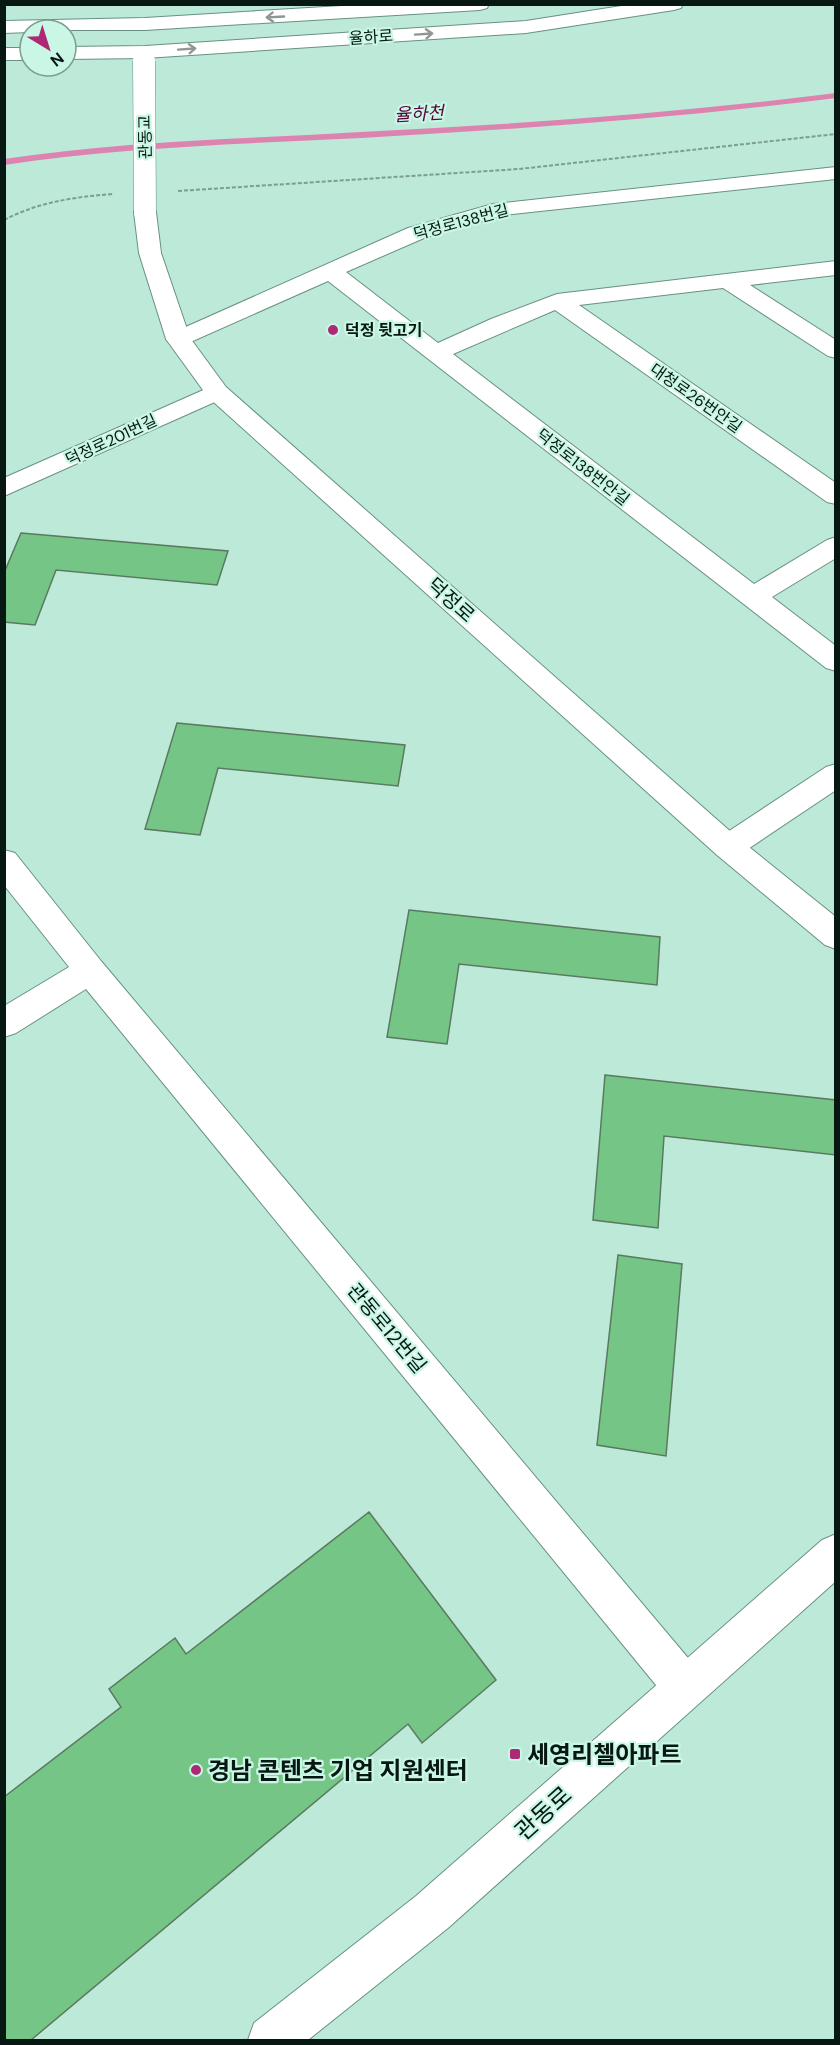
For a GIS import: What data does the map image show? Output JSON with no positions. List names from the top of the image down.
{
  "streets": {
    "street": [
      "율하로",
      "관동교",
      "덕정로138번길",
      "대청로26번안길",
      "덕정로201번길",
      "덕정로138번안길",
      "덕정로",
      "관동로12번길",
      "관동로"
    ]
  },
  "crossings": [
    ["율하로", "관동교"],
    ["관동교", "덕정로"],
    ["덕정로138번길", "덕정로138번안길"],
    ["덕정로138번길", "덕정로"],
    ["덕정로201번길", "덕정로"],
    ["관동로12번길", "관동로"]
  ],
  "water": ["율하천"],
  "places": {
    "other": ["덕정 뒷고기", "경남 콘텐츠 기업 지원센터"],
    "transit": ["세영리첼아파트"]
  },
  "north": "bottom right"
}
